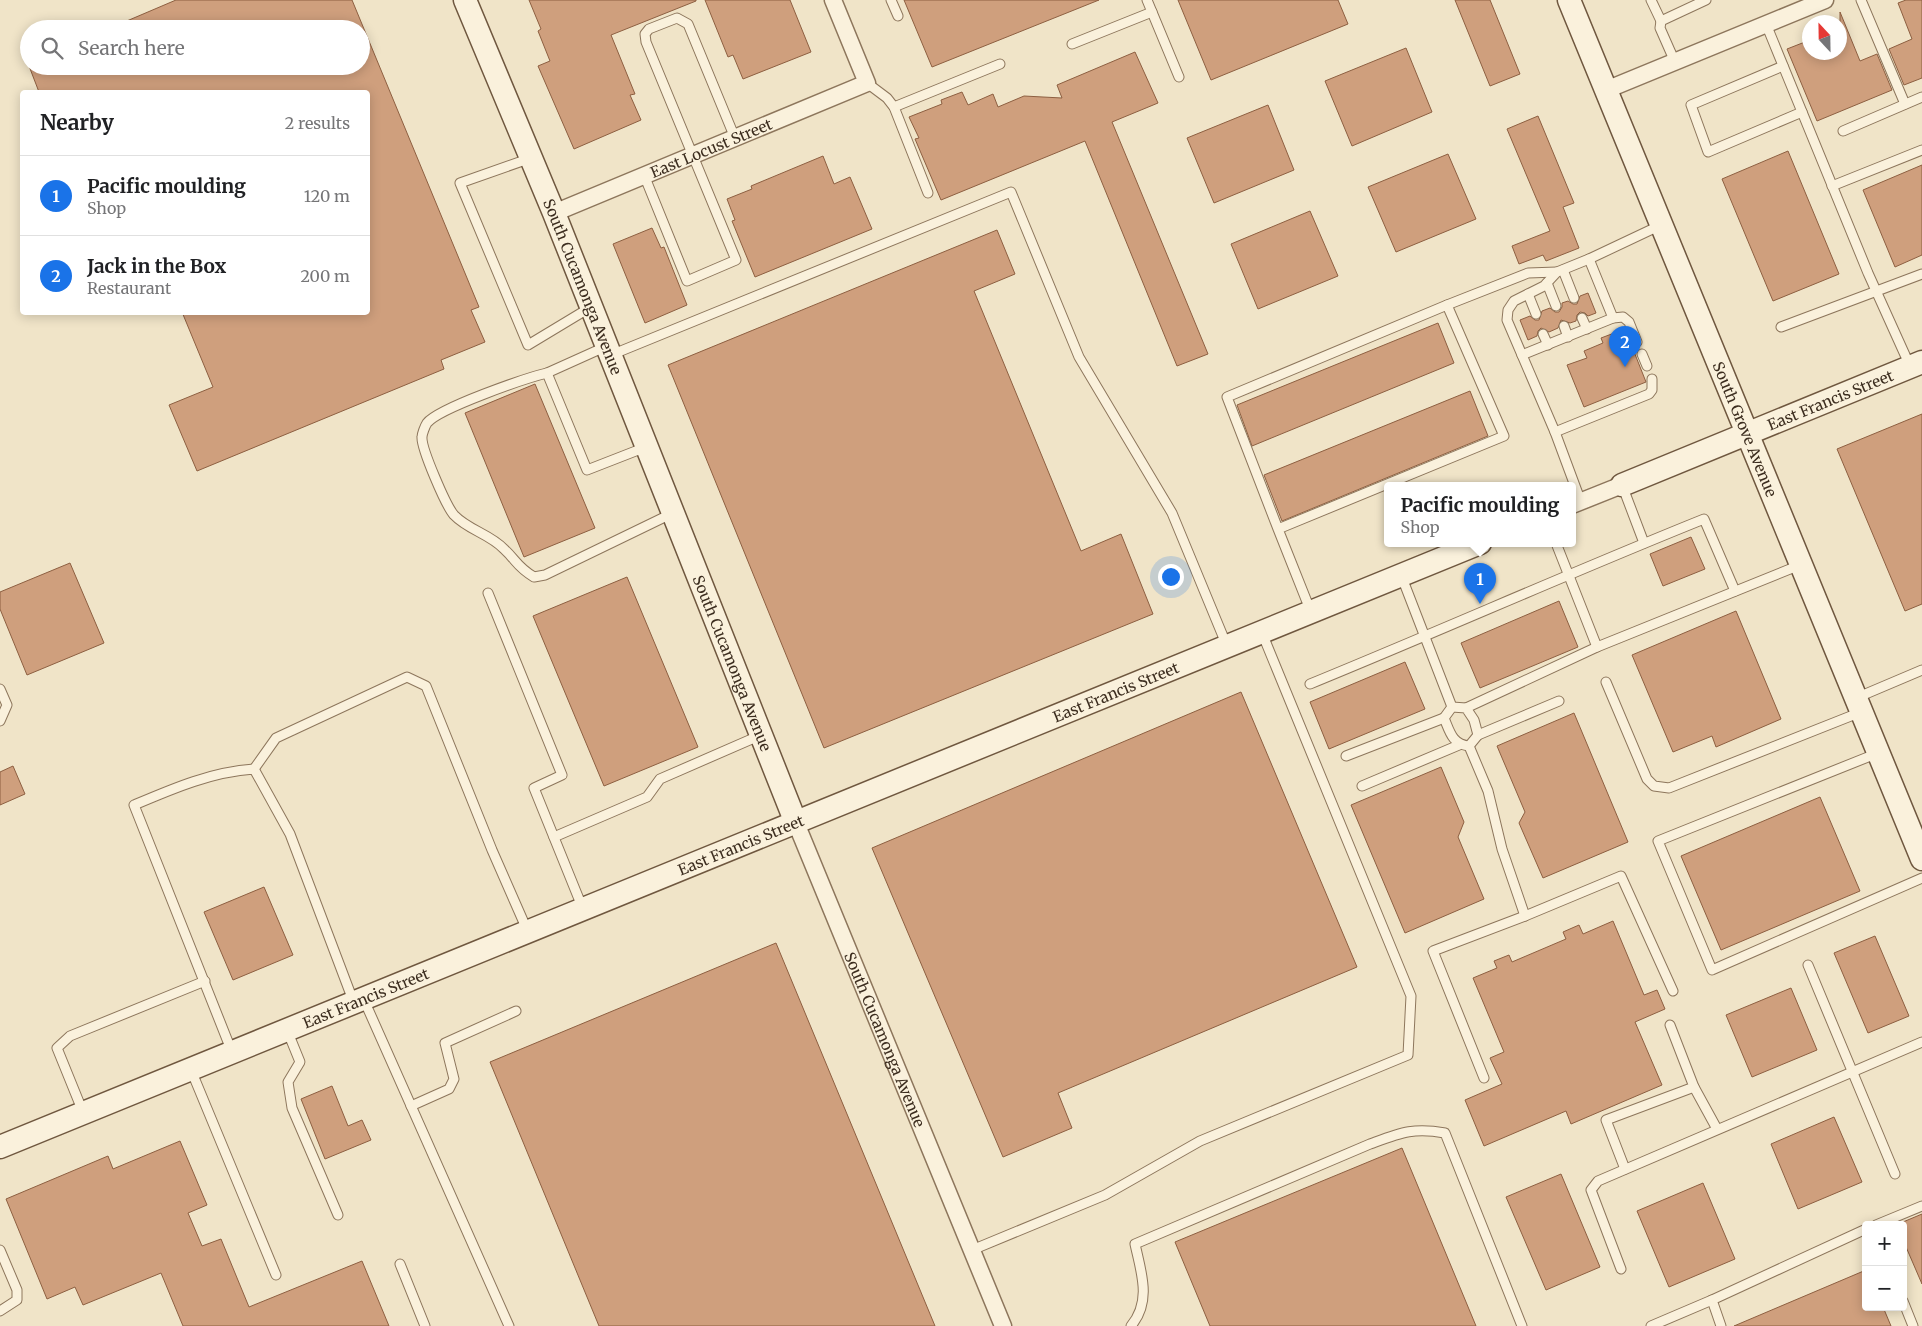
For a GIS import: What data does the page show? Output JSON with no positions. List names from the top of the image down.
{
  "streets": {
    "street": [
      "East Locust Street",
      "South Cucamonga Avenue",
      "East Francis Street",
      "South Grove Avenue"
    ]
  },
  "crossings": [
    ["East Locust Street", "South Cucamonga Avenue"],
    ["South Cucamonga Avenue", "East Francis Street"],
    ["East Francis Street", "South Grove Avenue"]
  ],
  "north": "top",
  "page": {
    "search": "Search here",
    "heading": ["Nearby", "2 results"],
    "list": [
      {
        "mark": "1",
        "name": "Pacific moulding",
        "note": "Shop",
        "value": "120 m"
      },
      {
        "mark": "2",
        "name": "Jack in the Box",
        "note": "Restaurant",
        "value": "200 m"
      }
    ],
    "pins": ["2", "1"],
    "popup": ["Pacific moulding", "Shop"],
    "map_buttons": ["+", "−"]
  }
}
